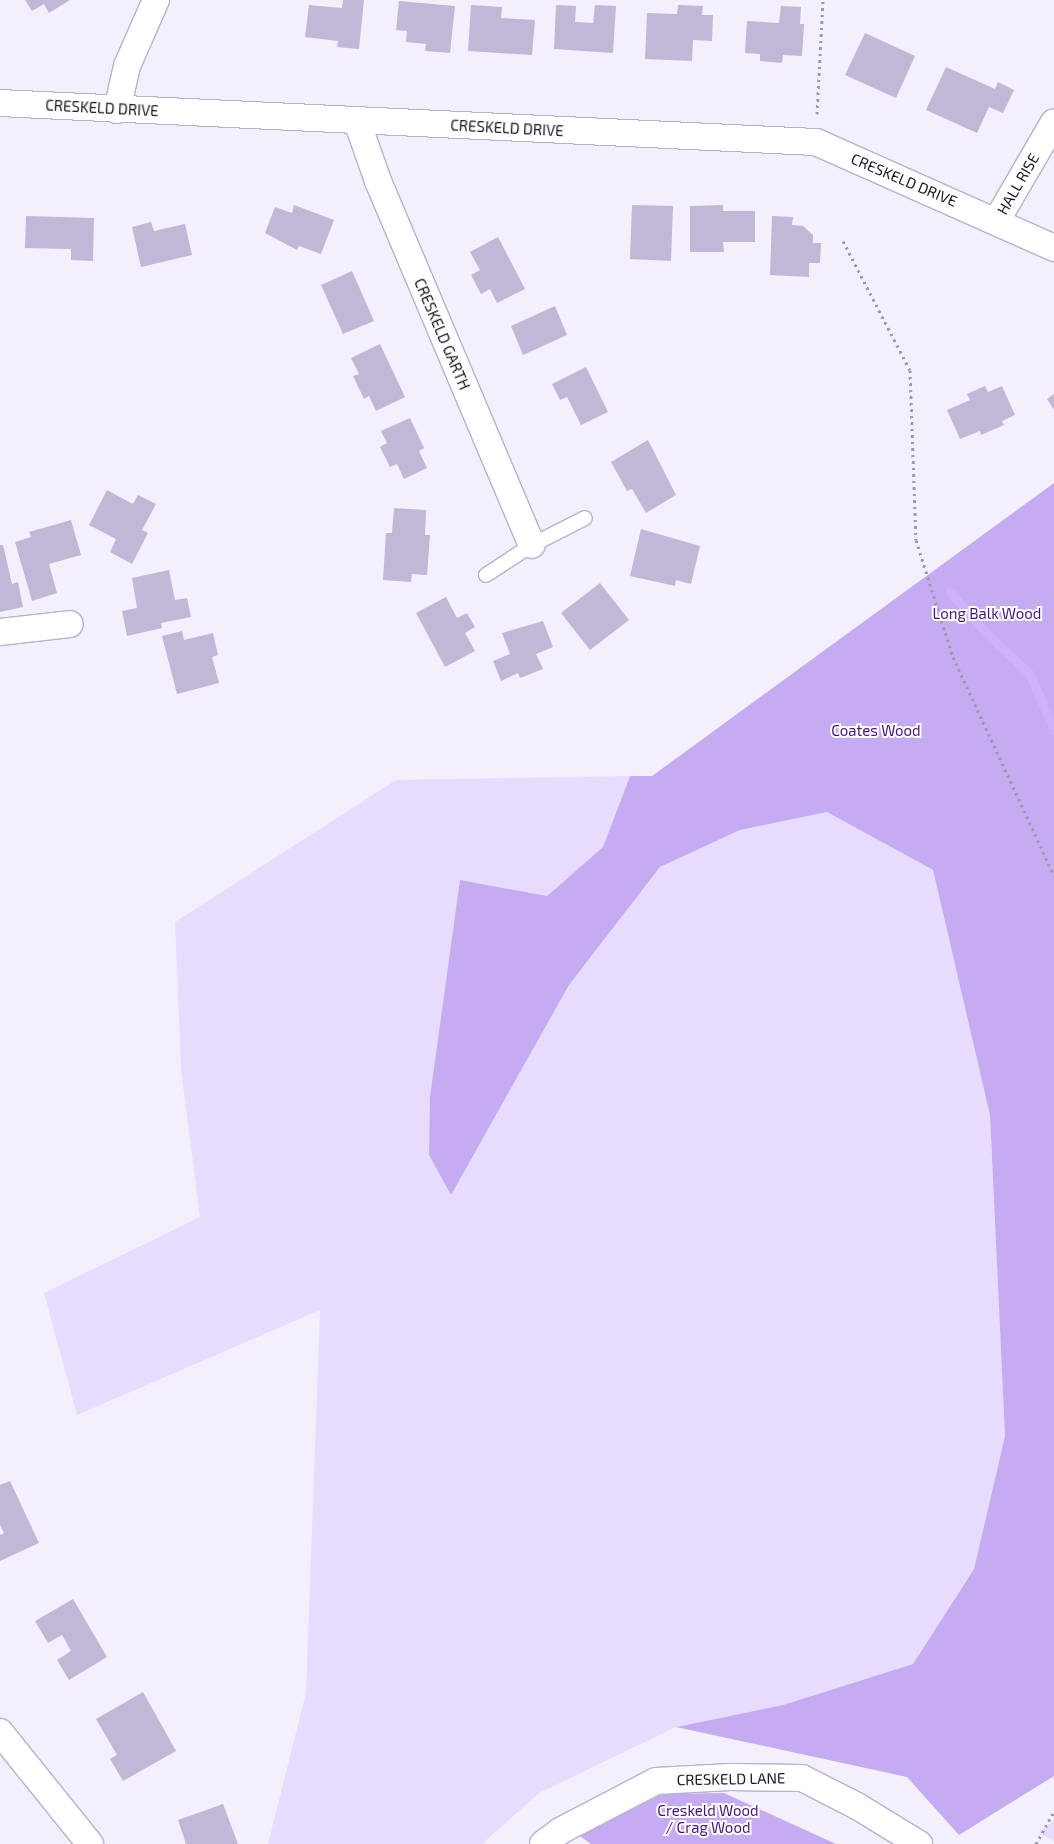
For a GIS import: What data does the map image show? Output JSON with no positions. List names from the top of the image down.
{
  "streets": {
    "street": [
      "CRESKELD DRIVE",
      "HALL RISE",
      "CRESKELD GARTH",
      "CRESKELD LANE"
    ]
  },
  "crossings": [
    ["CRESKELD DRIVE", "HALL RISE"],
    ["CRESKELD DRIVE", "CRESKELD GARTH"]
  ],
  "parks": ["Long Balk Wood", "Coates Wood", "Creskeld Wood / Crag Wood"]
}
